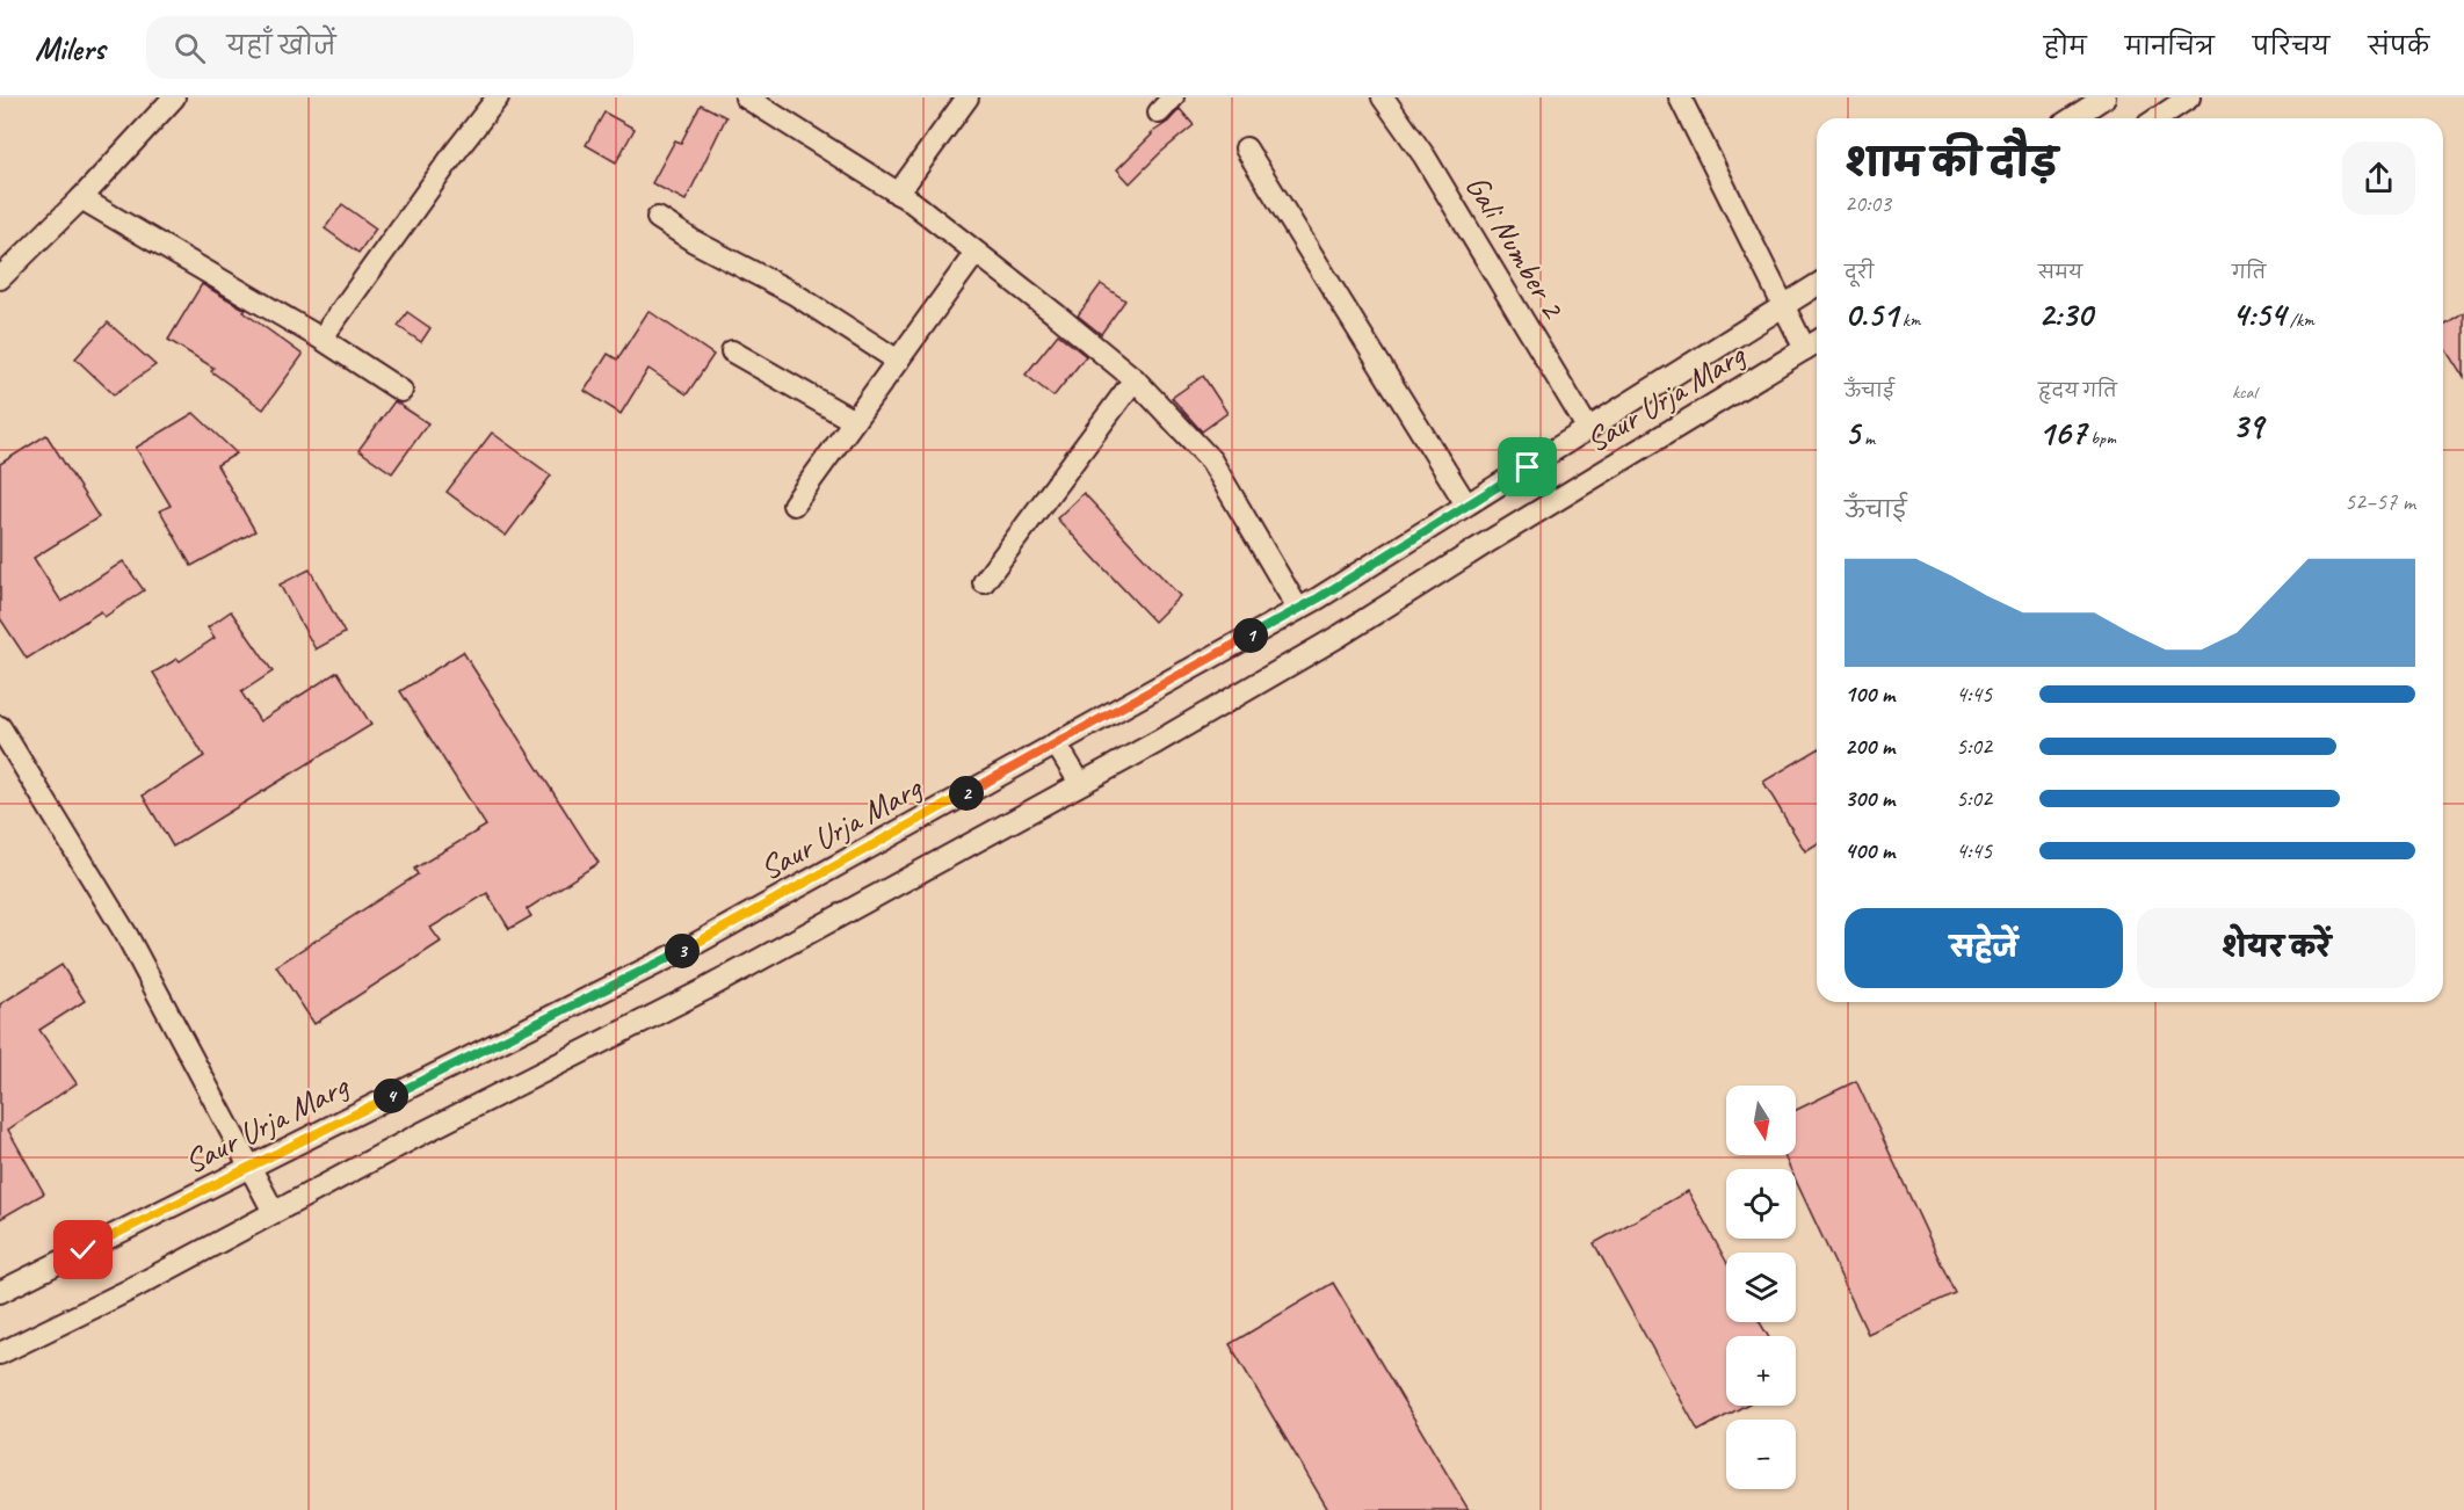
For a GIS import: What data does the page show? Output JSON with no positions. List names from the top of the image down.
{
  "streets": {
    "street": ["Gali Number 2", "Saur Urja Marg"]
  },
  "crossings": [
    ["Gali Number 2", "Saur Urja Marg"]
  ],
  "north": "bottom",
  "page": {
    "header": "Milers",
    "search": "यहाँ खोजें",
    "nav": [
      "होम",
      "मानचित्र",
      "परिचय",
      "संपर्क"
    ],
    "heading": ["शाम की दौड़", "20:03"],
    "stats": [
      ["दूरी", "0.51 km"],
      ["समय", "2:30"],
      ["गति", "4:54 /km"],
      ["ऊँचाई", "5 m"],
      ["हृदय गति", "167 bpm"],
      ["kcal", "39"]
    ],
    "chart": ["ऊँचाई", "52–57 m"],
    "pins": [
      "1",
      "2",
      "3",
      "4"
    ],
    "list": [
      {
        "name": "100 m",
        "note": "4:45"
      },
      {
        "name": "200 m",
        "note": "5:02"
      },
      {
        "name": "300 m",
        "note": "5:02"
      },
      {
        "name": "400 m",
        "note": "4:45"
      }
    ],
    "buttons": ["सहेजें", "शेयर करें"],
    "map_buttons": ["+", "−"]
  }
}
